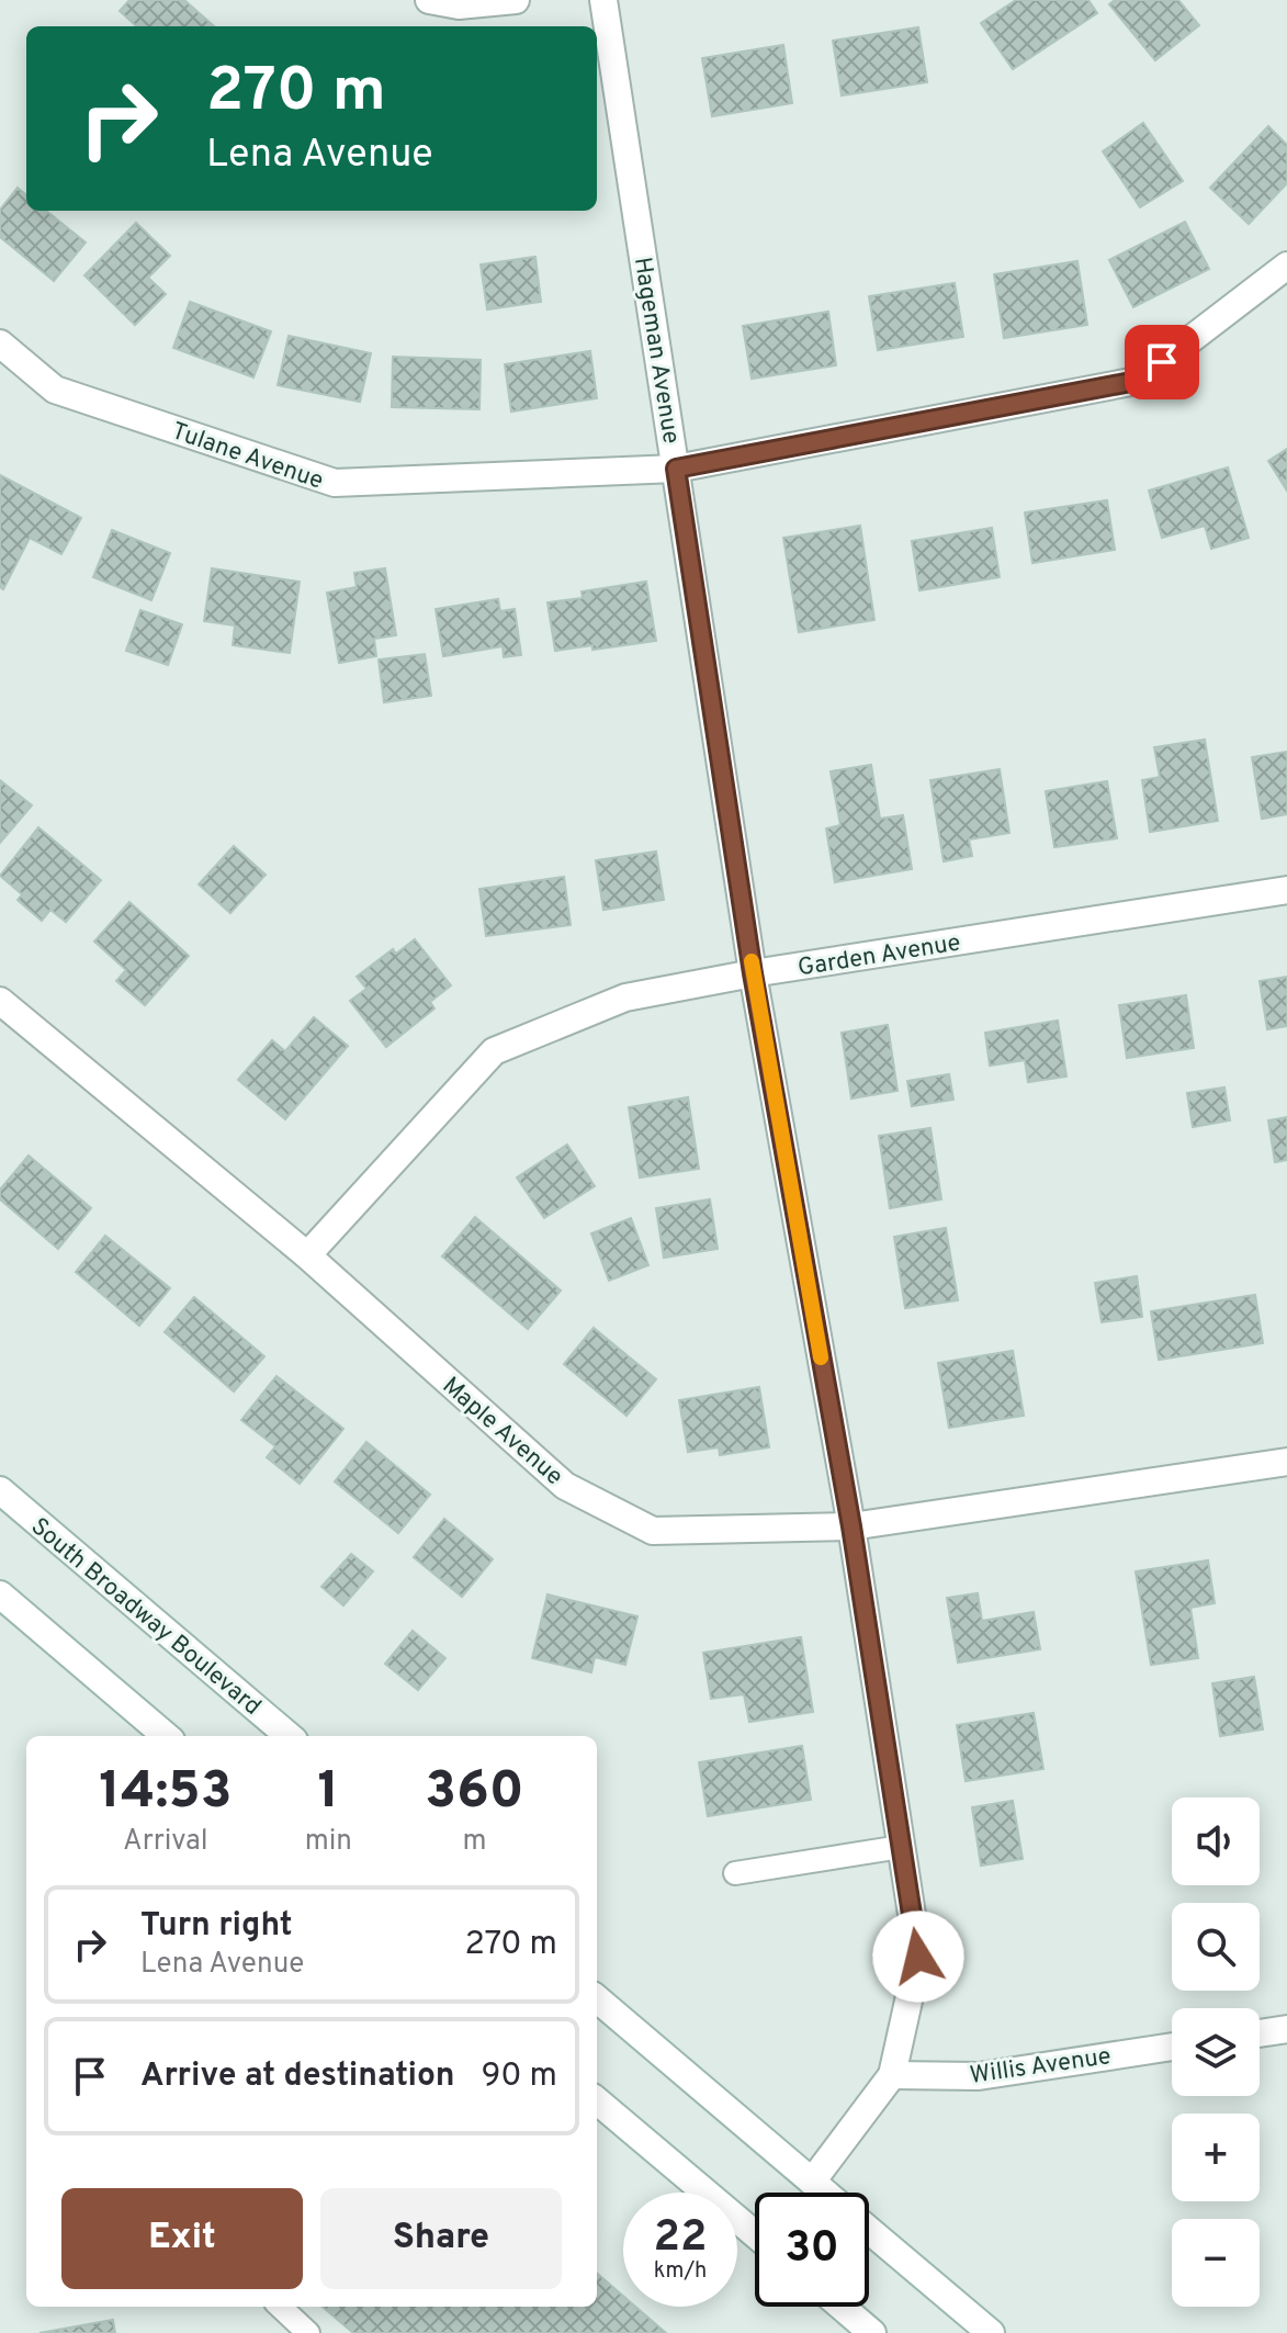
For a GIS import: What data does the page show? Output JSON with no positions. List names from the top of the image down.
{
  "streets": {
    "street": [
      "Hageman Avenue",
      "Tulane Avenue",
      "Garden Avenue",
      "Maple Avenue",
      "South Broadway Boulevard",
      "Willis Avenue"
    ]
  },
  "crossings": [
    ["Hageman Avenue", "Tulane Avenue"],
    ["Hageman Avenue", "Garden Avenue"],
    ["Hageman Avenue", "Maple Avenue"],
    ["Hageman Avenue", "Willis Avenue"],
    ["Garden Avenue", "Maple Avenue"]
  ],
  "page": {
    "turn": ["270 m", "Lena Avenue"],
    "eta": [
      "14:53",
      "Arrival",
      "1",
      "min",
      "360",
      "m"
    ],
    "map_buttons": ["+", "−"],
    "list": [
      {
        "name": "Turn right",
        "note": "Lena Avenue",
        "value": "270 m"
      },
      {
        "name": "Arrive at destination",
        "value": "90 m"
      }
    ],
    "buttons": ["Exit", "Share"],
    "speed": "22 km/h",
    "limit": "30"
  }
}
